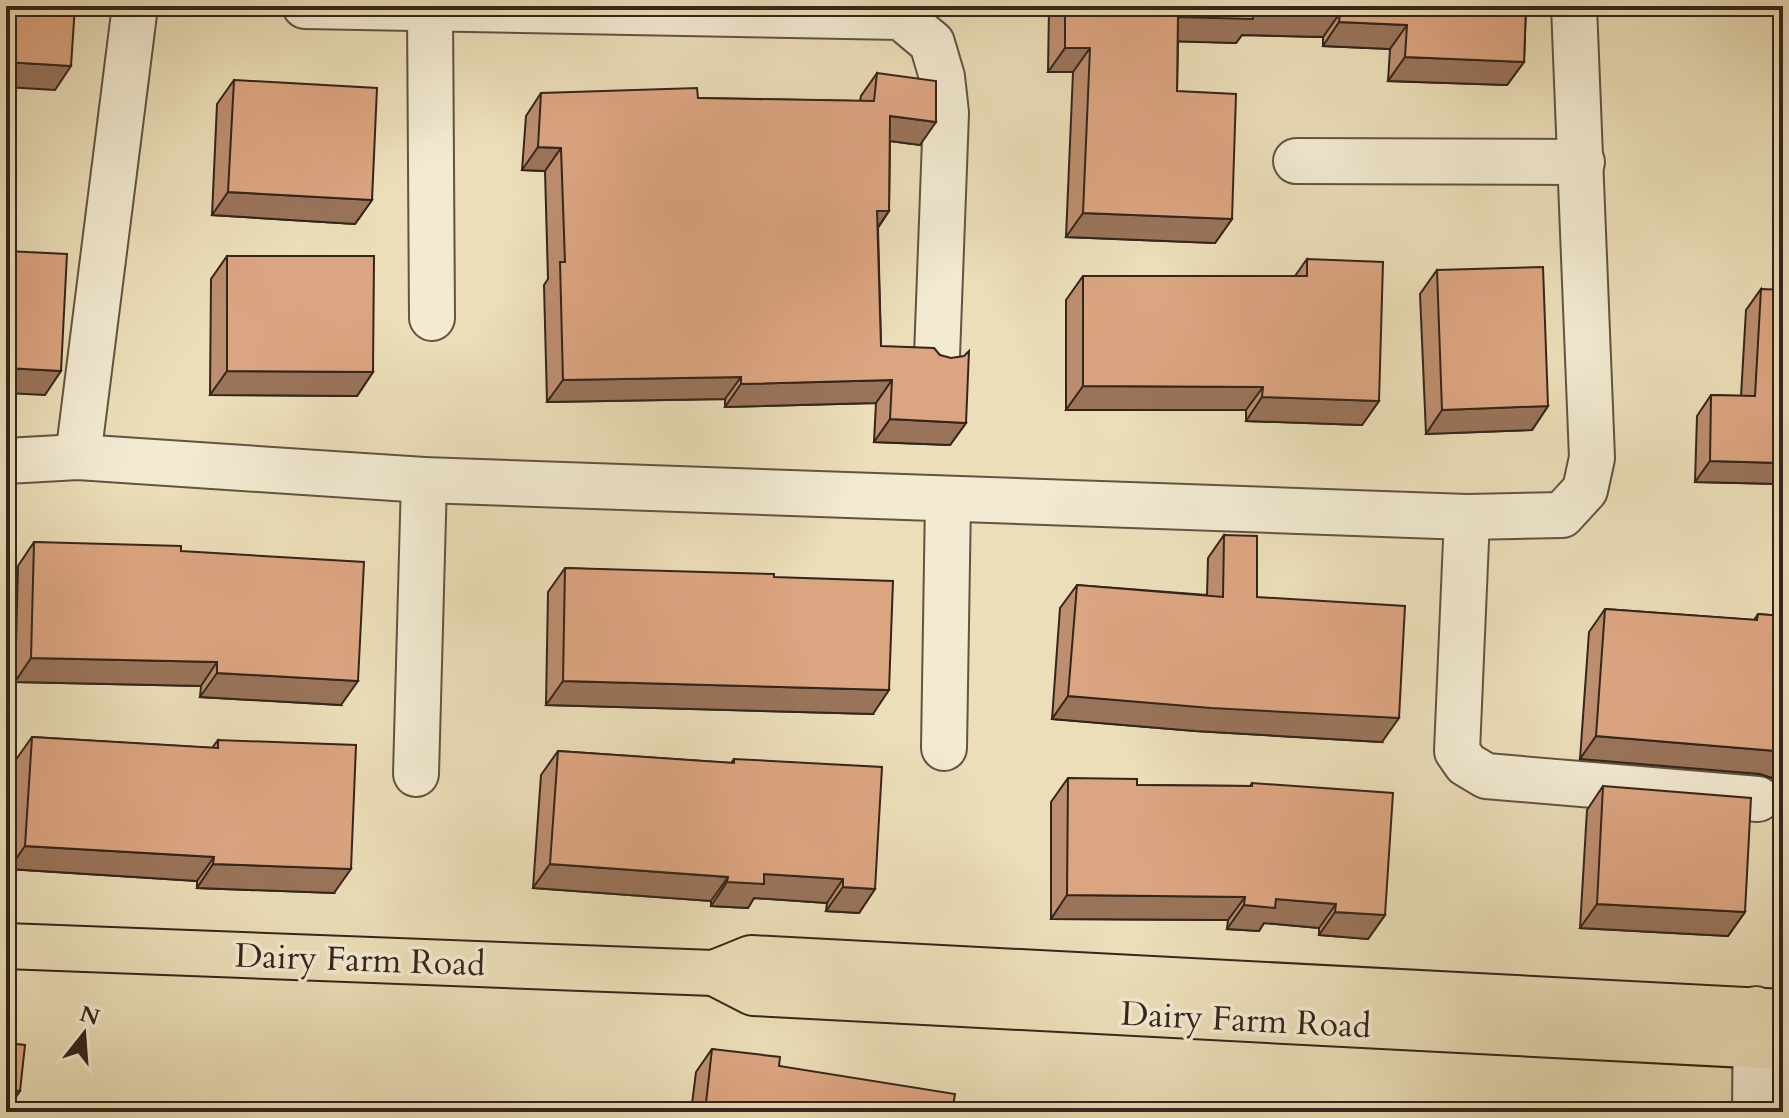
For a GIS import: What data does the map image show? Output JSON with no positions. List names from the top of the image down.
{
  "streets": {
    "main road": ["Dairy Farm Road"]
  },
  "north": "top"
}
